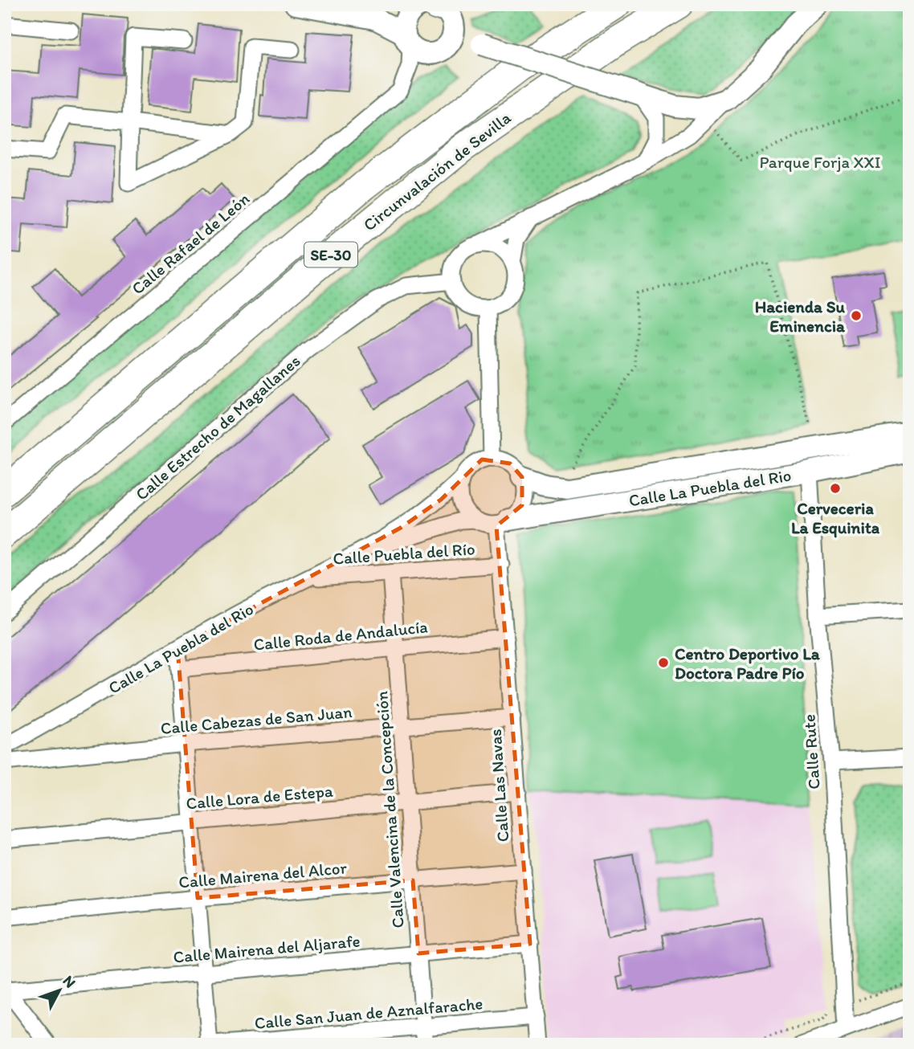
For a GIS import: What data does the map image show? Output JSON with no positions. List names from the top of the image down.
{
  "streets": {
    "highway": ["Circunvalación de Sevilla", "SE-30"],
    "street": [
      "Calle Rafael de León",
      "Calle Estrecho de Magallanes",
      "Calle La Puebla del Rio",
      "Calle Puebla del Río",
      "Calle Roda de Andalucía",
      "Calle Cabezas de San Juan",
      "Calle Rute",
      "Calle Las Navas",
      "Calle Lora de Estepa",
      "Calle Valencina de la Concepción",
      "Calle Mairena del Alcor",
      "Calle Mairena del Aljarafe",
      "Calle San Juan de Aznalfarache"
    ]
  },
  "crossings": [
    ["Calle La Puebla del Rio", "Calle Puebla del Río"],
    ["Calle La Puebla del Rio", "Calle Rute"],
    ["Calle La Puebla del Rio", "Calle Las Navas"],
    ["Calle Puebla del Río", "Calle Las Navas"],
    ["Calle Puebla del Río", "Calle Valencina de la Concepción"],
    ["Calle Roda de Andalucía", "Calle Las Navas"],
    ["Calle Roda de Andalucía", "Calle Valencina de la Concepción"],
    ["Calle Cabezas de San Juan", "Calle Las Navas"],
    ["Calle Cabezas de San Juan", "Calle Valencina de la Concepción"],
    ["Calle Las Navas", "Calle Lora de Estepa"],
    ["Calle Las Navas", "Calle Mairena del Alcor"],
    ["Calle Las Navas", "Calle Mairena del Aljarafe"],
    ["Calle Las Navas", "Calle San Juan de Aznalfarache"],
    ["Calle Lora de Estepa", "Calle Valencina de la Concepción"],
    ["Calle Valencina de la Concepción", "Calle Mairena del Alcor"],
    ["Calle Valencina de la Concepción", "Calle Mairena del Aljarafe"],
    ["Calle Valencina de la Concepción", "Calle San Juan de Aznalfarache"]
  ],
  "parks": ["Parque Forja XXI"],
  "places": ["Hacienda Su Eminencia", "Cerveceria La Esquinita", "Centro Deportivo La Doctora Padre Pío"],
  "north": "top right"
}
